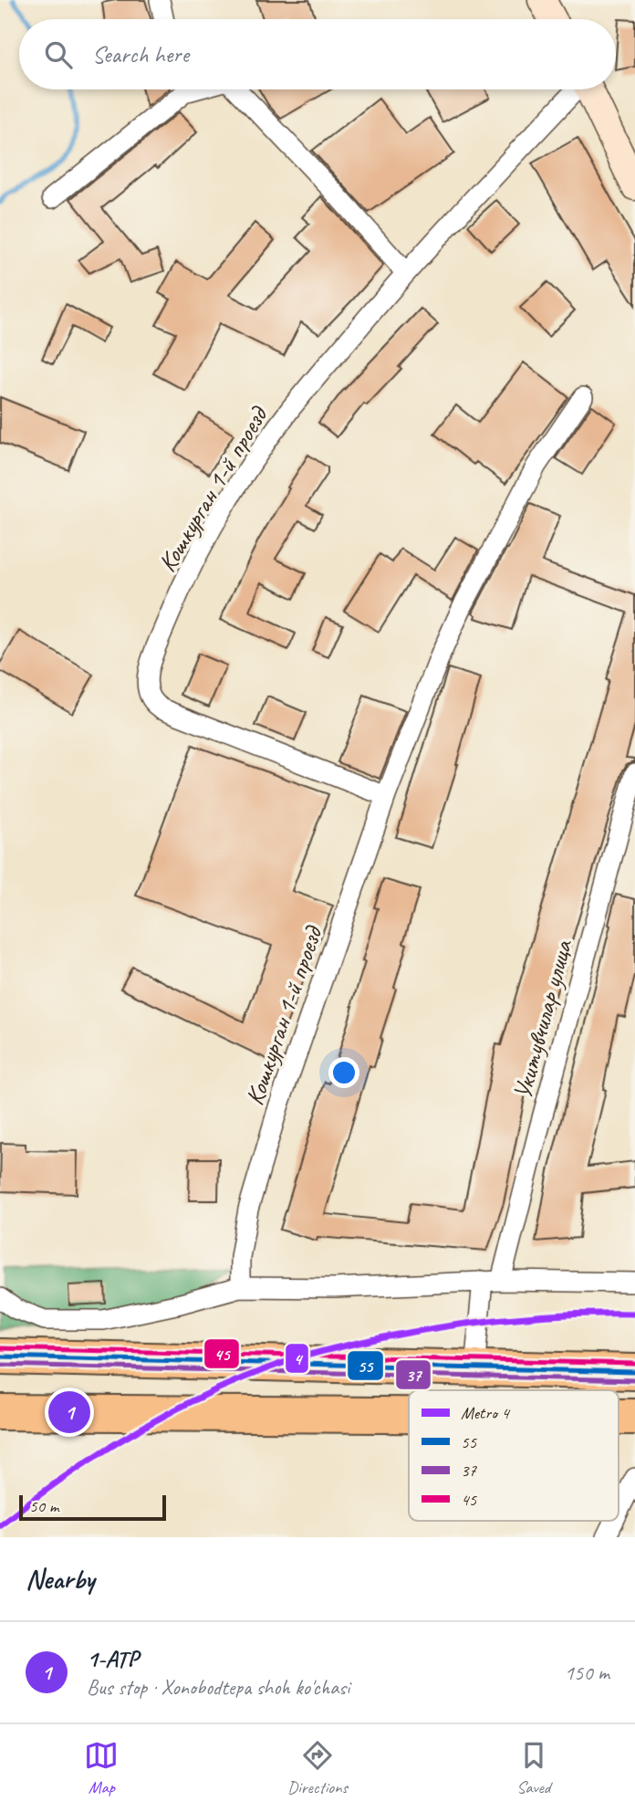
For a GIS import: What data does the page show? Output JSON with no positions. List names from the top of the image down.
{
  "streets": {
    "street": ["Кошкурган 1-й проезд", "Укитувчилар улица"]
  },
  "lines": [
    "metro line 4",
    "transit line 45",
    "transit line 55",
    "transit line 37"
  ],
  "legend": [
    "Metro 4",
    "55",
    "37",
    "45"
  ],
  "scale_bar": "50 m",
  "page": {
    "search": "Search here",
    "pins": "1",
    "scale": "50 m",
    "heading": "Nearby",
    "list": [
      {
        "mark": "1",
        "name": "1-ATP",
        "note": "Bus stop · Xonobodtepa shoh ko'chasi",
        "value": "150 m"
      }
    ],
    "nav": ["Map", "Directions", "Saved"]
  }
}
